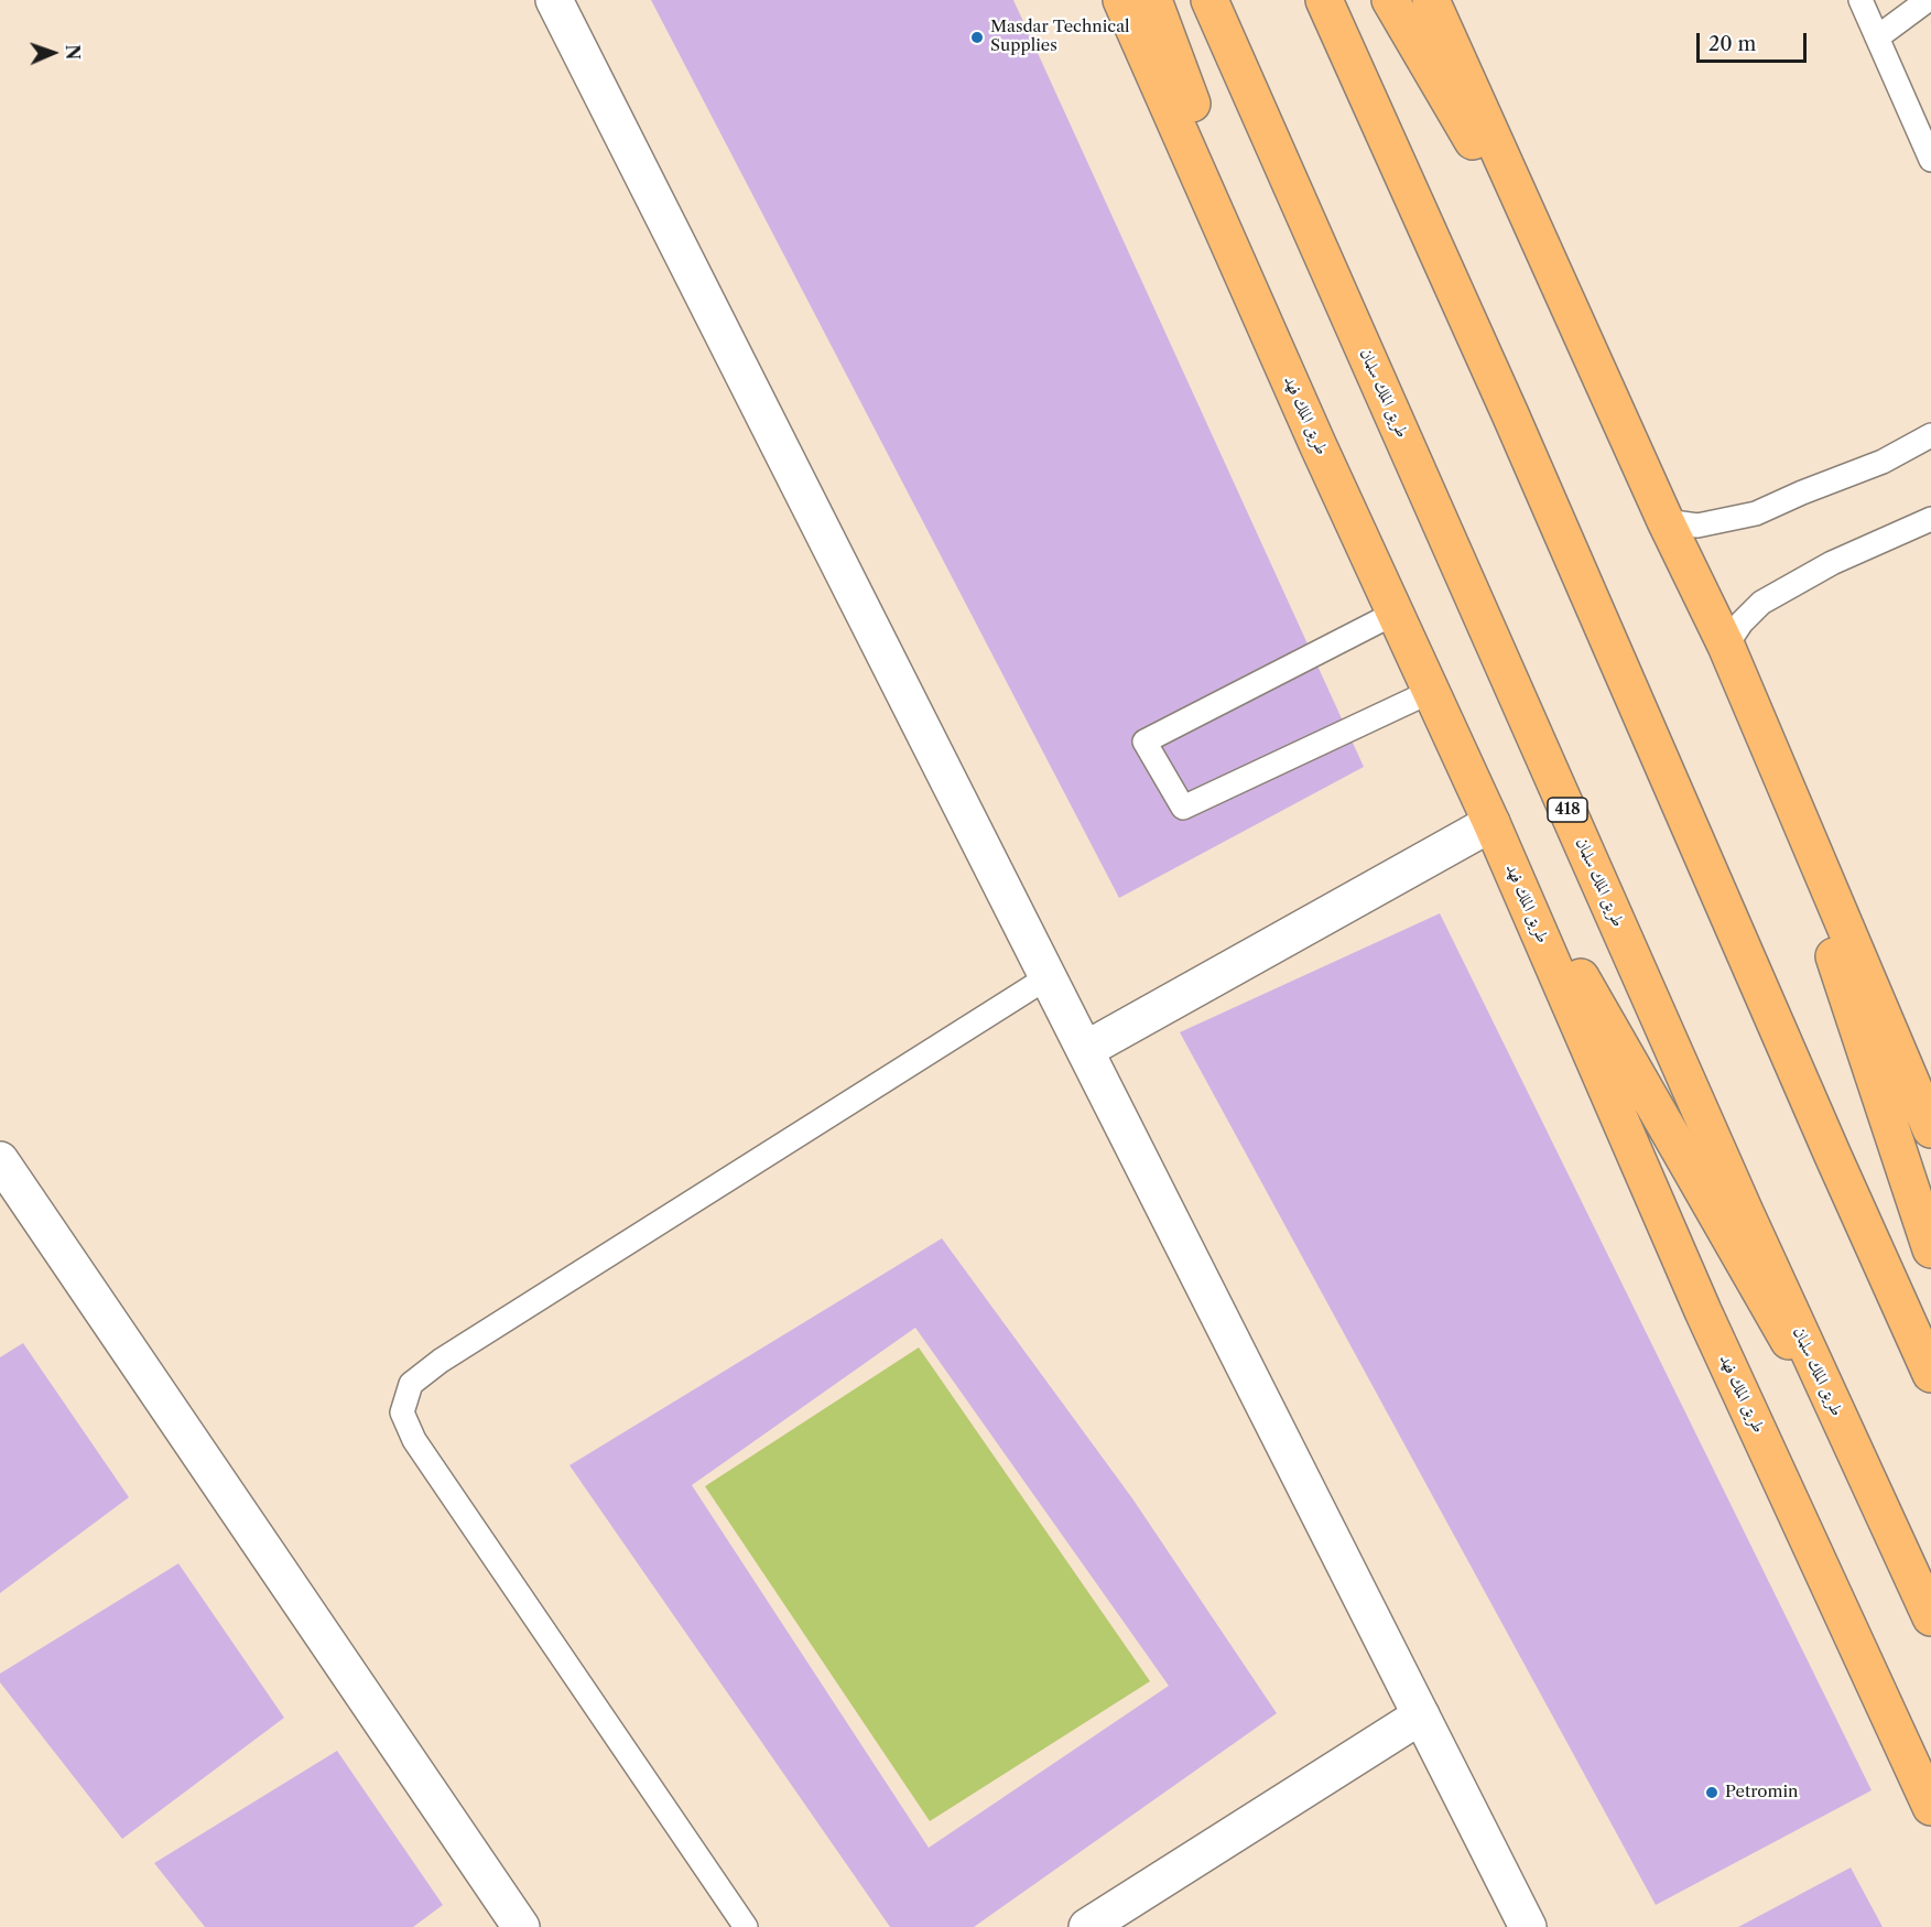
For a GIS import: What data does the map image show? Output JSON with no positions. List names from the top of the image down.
{
  "streets": {
    "main road": ["طريق الملك سلمان", "طريق الملك فهد", "418"]
  },
  "places": ["Masdar Technical Supplies", "Petromin"],
  "scale_bar": "20 m",
  "north": "right"
}
